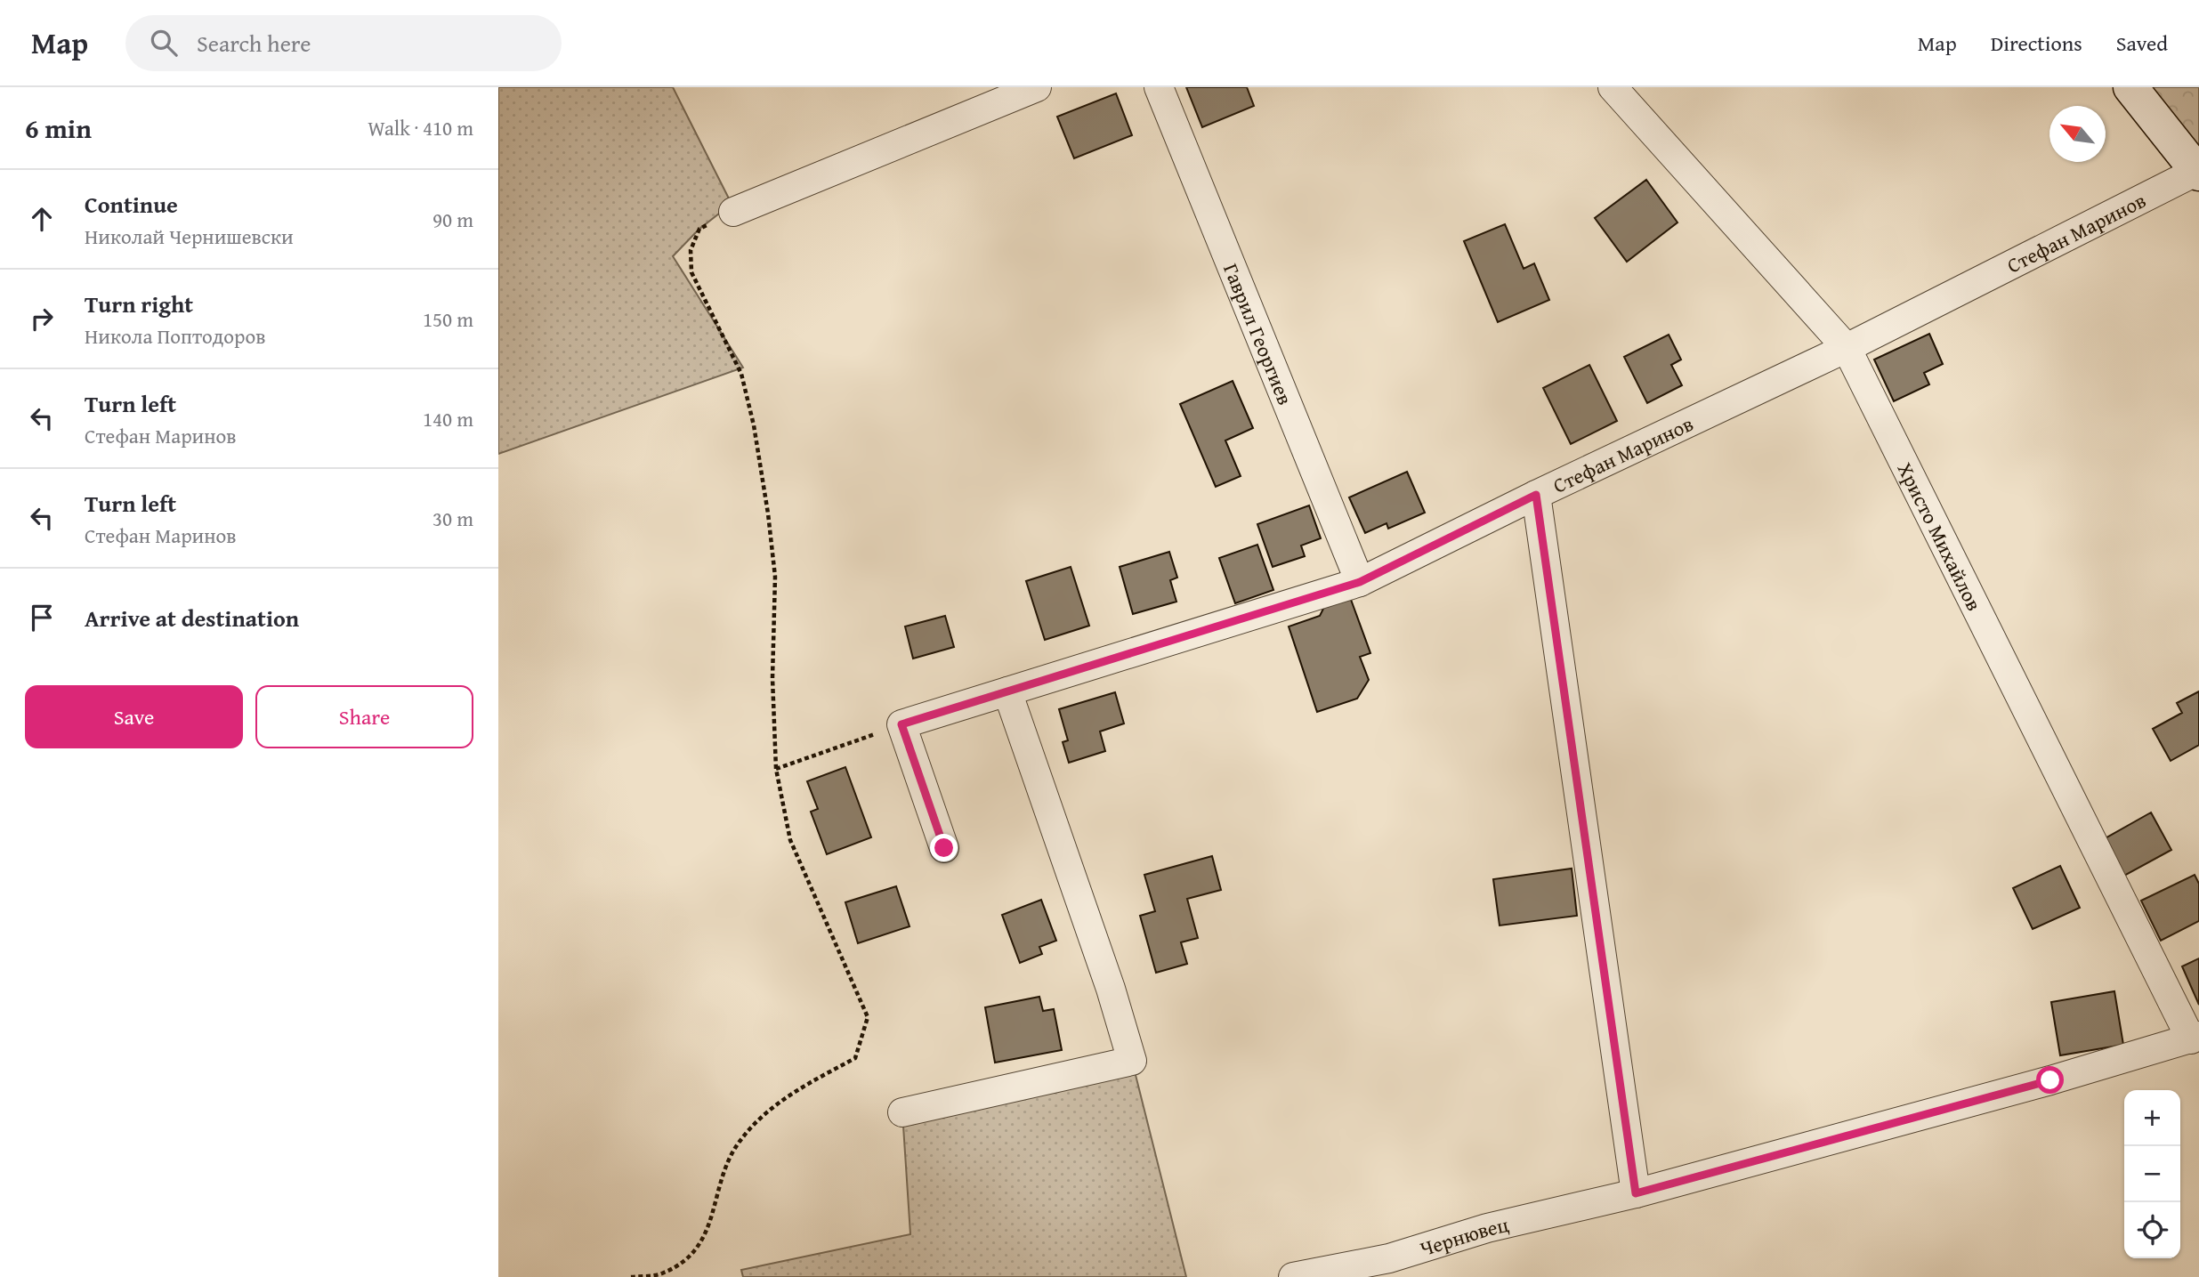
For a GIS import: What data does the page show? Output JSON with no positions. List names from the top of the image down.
{
  "streets": {
    "street": [
      "Стефан Маринов",
      "Гаврил Георгиев",
      "Христо Михайлов",
      "Чернювец"
    ]
  },
  "crossings": [
    ["Стефан Маринов", "Гаврил Георгиев"],
    ["Стефан Маринов", "Христо Михайлов"],
    ["Христо Михайлов", "Чернювец"]
  ],
  "north": "top left",
  "page": {
    "header": "Map",
    "search": "Search here",
    "nav": ["Map", "Directions", "Saved"],
    "heading": ["6 min", "Walk · 410 m"],
    "list": [
      ["Continue", "Николай Чернишевски", "90 m"],
      ["Turn right", "Никола Поптодоров", "150 m"],
      ["Turn left", "Стефан Маринов", "140 m"],
      ["Turn left", "Стефан Маринов", "30 m"],
      "Arrive at destination"
    ],
    "buttons": ["Save", "Share"],
    "map_buttons": ["+", "−"]
  }
}
